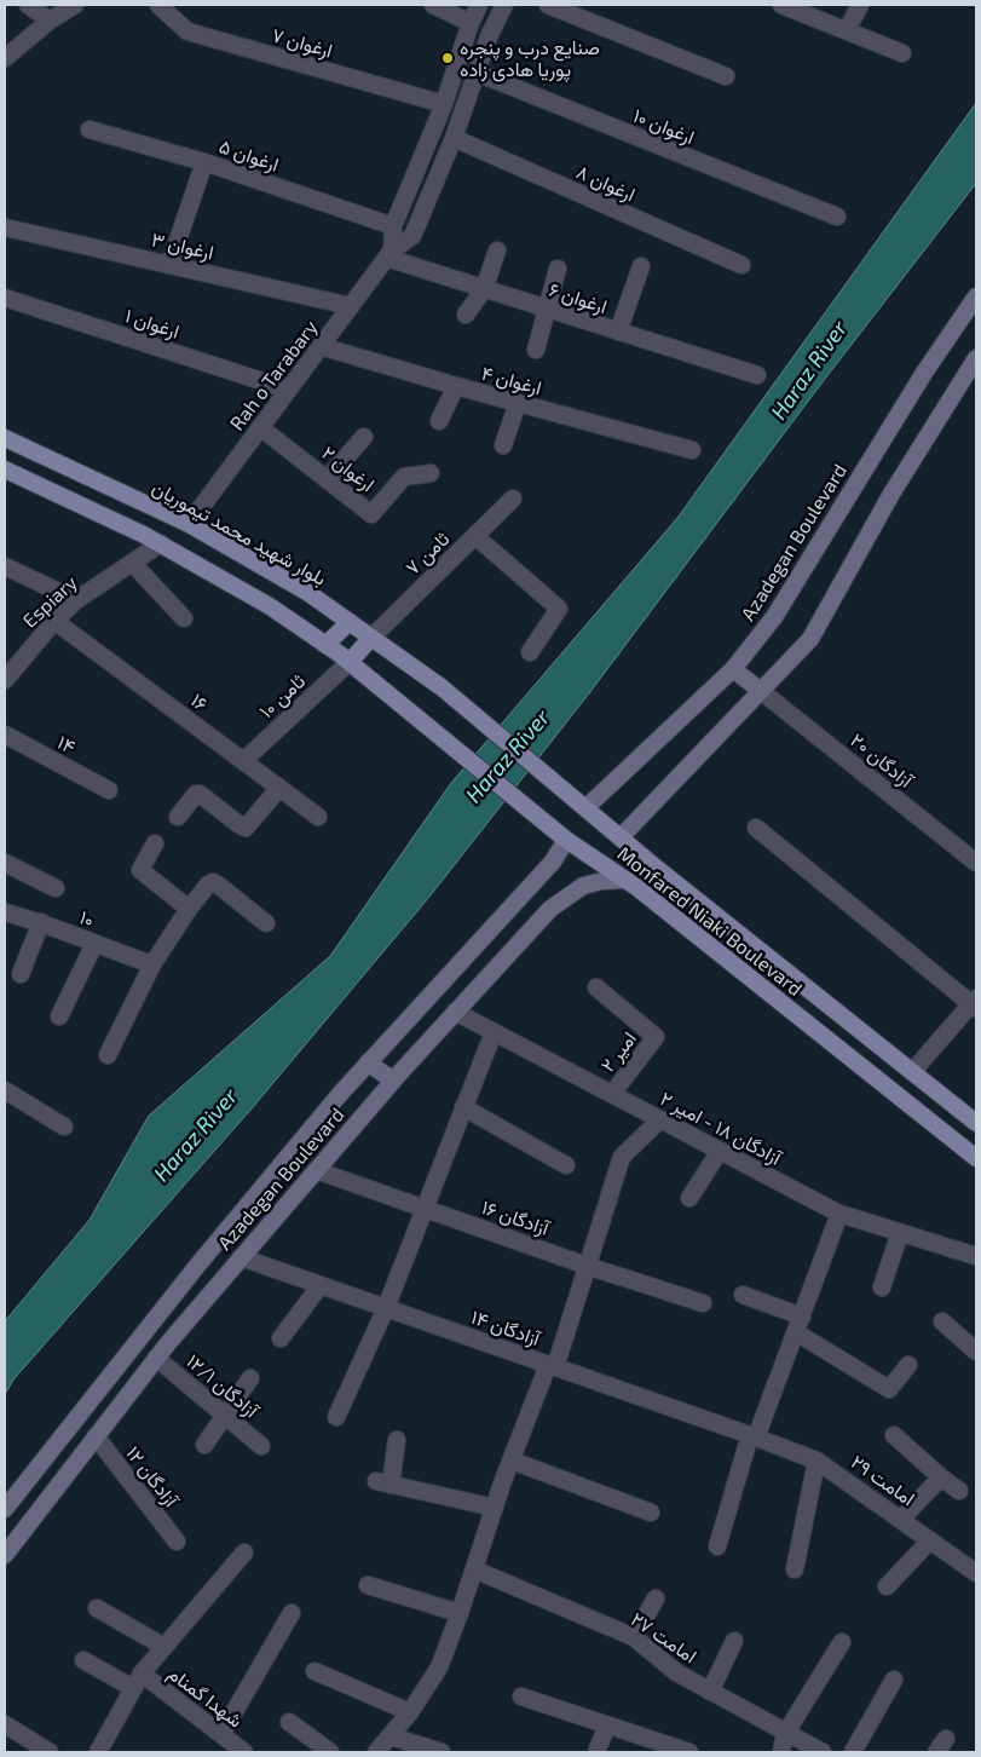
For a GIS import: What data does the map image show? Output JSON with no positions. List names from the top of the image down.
{
  "streets": {
    "main road": ["بلوار شهید محمد تیموریان", "Azadegan Boulevard", "Monfared Niaki Boulevard"],
    "street": [
      "ارغوان ۷",
      "ارغوان ۱۰",
      "ارغوان ۵",
      "ارغوان ۸",
      "ارغوان ۳",
      "ارغوان ۶",
      "ارغوان ۱",
      "Rah o Tarabary",
      "ارغوان ۴",
      "ارغوان ۲",
      "ثامن ۷",
      "Espiary",
      "ثامن ۱۰",
      "۱۶",
      "۱۴",
      "آزادگان ۲۰",
      "۱۰",
      "امیر ۲",
      "آزادگان ۱۸ - امیر ۲",
      "آزادگان ۱۶",
      "آزادگان ۱۴",
      "آزادگان ۱۲/۱",
      "آزادگان ۱۲",
      "امامت ۲۹",
      "امامت ۲۷",
      "شهدا گمنام"
    ]
  },
  "crossings": [
    ["ارغوان ۱۰", "Rah o Tarabary"],
    ["ارغوان ۸", "Rah o Tarabary"],
    ["ارغوان ۳", "Rah o Tarabary"],
    ["ارغوان ۶", "Rah o Tarabary"],
    ["ارغوان ۱", "Rah o Tarabary"],
    ["Rah o Tarabary", "ارغوان ۴"],
    ["Rah o Tarabary", "ارغوان ۲"],
    ["Rah o Tarabary", "بلوار شهید محمد تیموریان"],
    ["بلوار شهید محمد تیموریان", "ثامن ۷"],
    ["بلوار شهید محمد تیموریان", "Monfared Niaki Boulevard"],
    ["Azadegan Boulevard", "Monfared Niaki Boulevard"],
    ["Azadegan Boulevard", "آزادگان ۱۸ - امیر ۲"],
    ["Azadegan Boulevard", "آزادگان ۱۶"],
    ["Azadegan Boulevard", "آزادگان ۱۴"],
    ["Azadegan Boulevard", "آزادگان ۱۲/۱"],
    ["Azadegan Boulevard", "آزادگان ۱۲"],
    ["Espiary", "۱۶"],
    ["ثامن ۱۰", "۱۶"],
    ["ثامن ۱۰", "Monfared Niaki Boulevard"],
    ["امیر ۲", "آزادگان ۱۸ - امیر ۲"],
    ["آزادگان ۱۴", "امامت ۲۹"]
  ],
  "water": ["Haraz River"],
  "places": ["صنایع درب و پنجره پوریا هادی زاده"]
}
